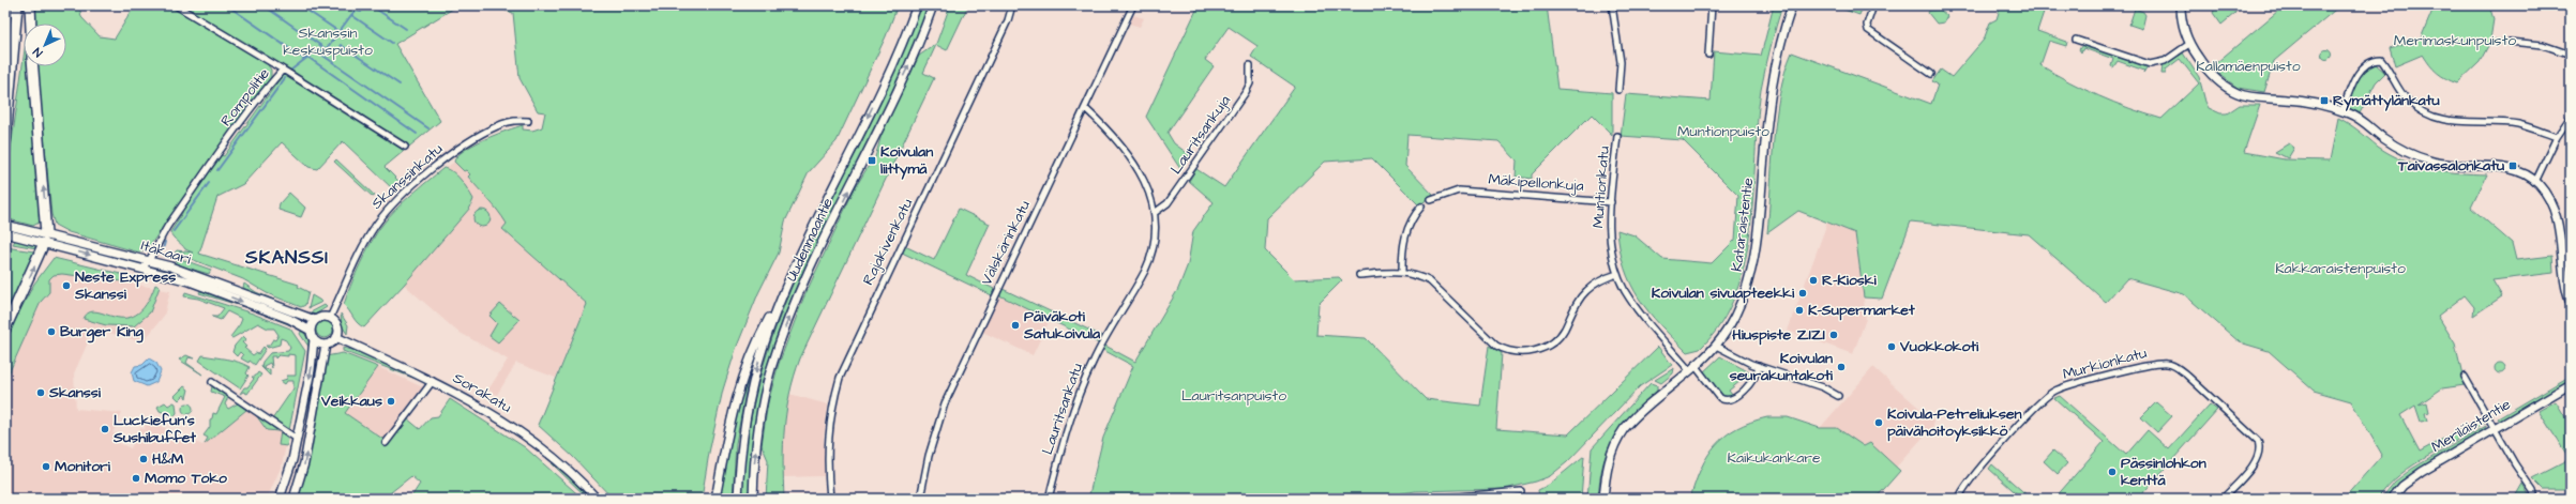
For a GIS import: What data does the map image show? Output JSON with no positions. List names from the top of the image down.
{
  "streets": {
    "street": [
      "Rompolitie",
      "Lauritsankuja",
      "Skanssinkatu",
      "Mäkipellonkuja",
      "Muntionkatu",
      "Kataraistentie",
      "Uudenmaantie",
      "Rajakivenkatu",
      "Välskärinkatu",
      "Itäkaari",
      "Murkionkatu",
      "Sorakatu",
      "Lauritsankatu",
      "Meriläistentie"
    ]
  },
  "crossings": [
    ["Rompolitie", "Itäkaari"],
    ["Lauritsankuja", "Lauritsankatu"],
    ["Skanssinkatu", "Itäkaari"],
    ["Skanssinkatu", "Sorakatu"],
    ["Mäkipellonkuja", "Muntionkatu"],
    ["Muntionkatu", "Kataraistentie"],
    ["Välskärinkatu", "Lauritsankatu"],
    ["Itäkaari", "Sorakatu"]
  ],
  "districts": ["SKANSSI"],
  "parks": [
    "Skanssin keskuspuisto",
    "Merimaskunpuisto",
    "Kallamäenpuisto",
    "Muntionpuisto",
    "Kakkaraistenpuisto",
    "Lauritsanpuisto",
    "Kaikukankare"
  ],
  "places": {
    "transit": ["Rymättylänkatu", "Koivulan liittymä", "Taivassalonkatu"],
    "other": [
      "R-Kioski",
      "Neste Express Skanssi",
      "Koivulan sivuapteekki",
      "K-Supermarket",
      "Päiväkoti Satukoivula",
      "Burger King",
      "Hiuspiste ZIZI",
      "Vuokkokoti",
      "Koivulan seurakuntakoti",
      "Skanssi",
      "Veikkaus",
      "Koivula-Petreliuksen päivähoitoyksikkö",
      "Luckiefun's Sushibuffet",
      "H&M",
      "Monitori",
      "Pässinlohkon kenttä",
      "Momo Toko"
    ]
  },
  "north": "bottom left"
}
